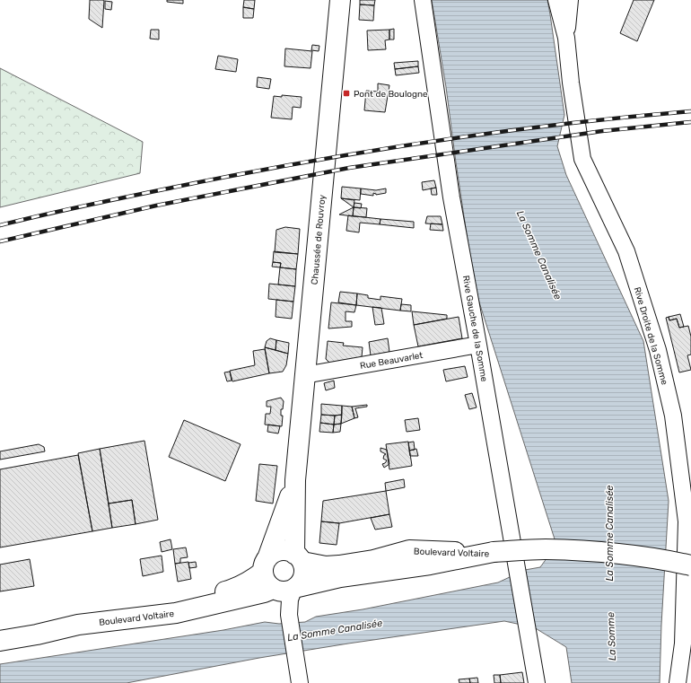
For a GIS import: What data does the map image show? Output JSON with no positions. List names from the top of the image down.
{
  "streets": {
    "main road": ["Chaussée de Rouvroy", "Boulevard Voltaire"],
    "street": ["Rive Gauche de la Somme", "Rive Droite de la Somme", "Rue Beauvarlet"]
  },
  "crossings": [
    ["Chaussée de Rouvroy", "Rue Beauvarlet"],
    ["Chaussée de Rouvroy", "Boulevard Voltaire"],
    ["Rive Gauche de la Somme", "Rue Beauvarlet"]
  ],
  "water": ["La Somme Canalisée", "La Somme"],
  "places": {
    "transit": ["Pont de Boulogne"]
  }
}
